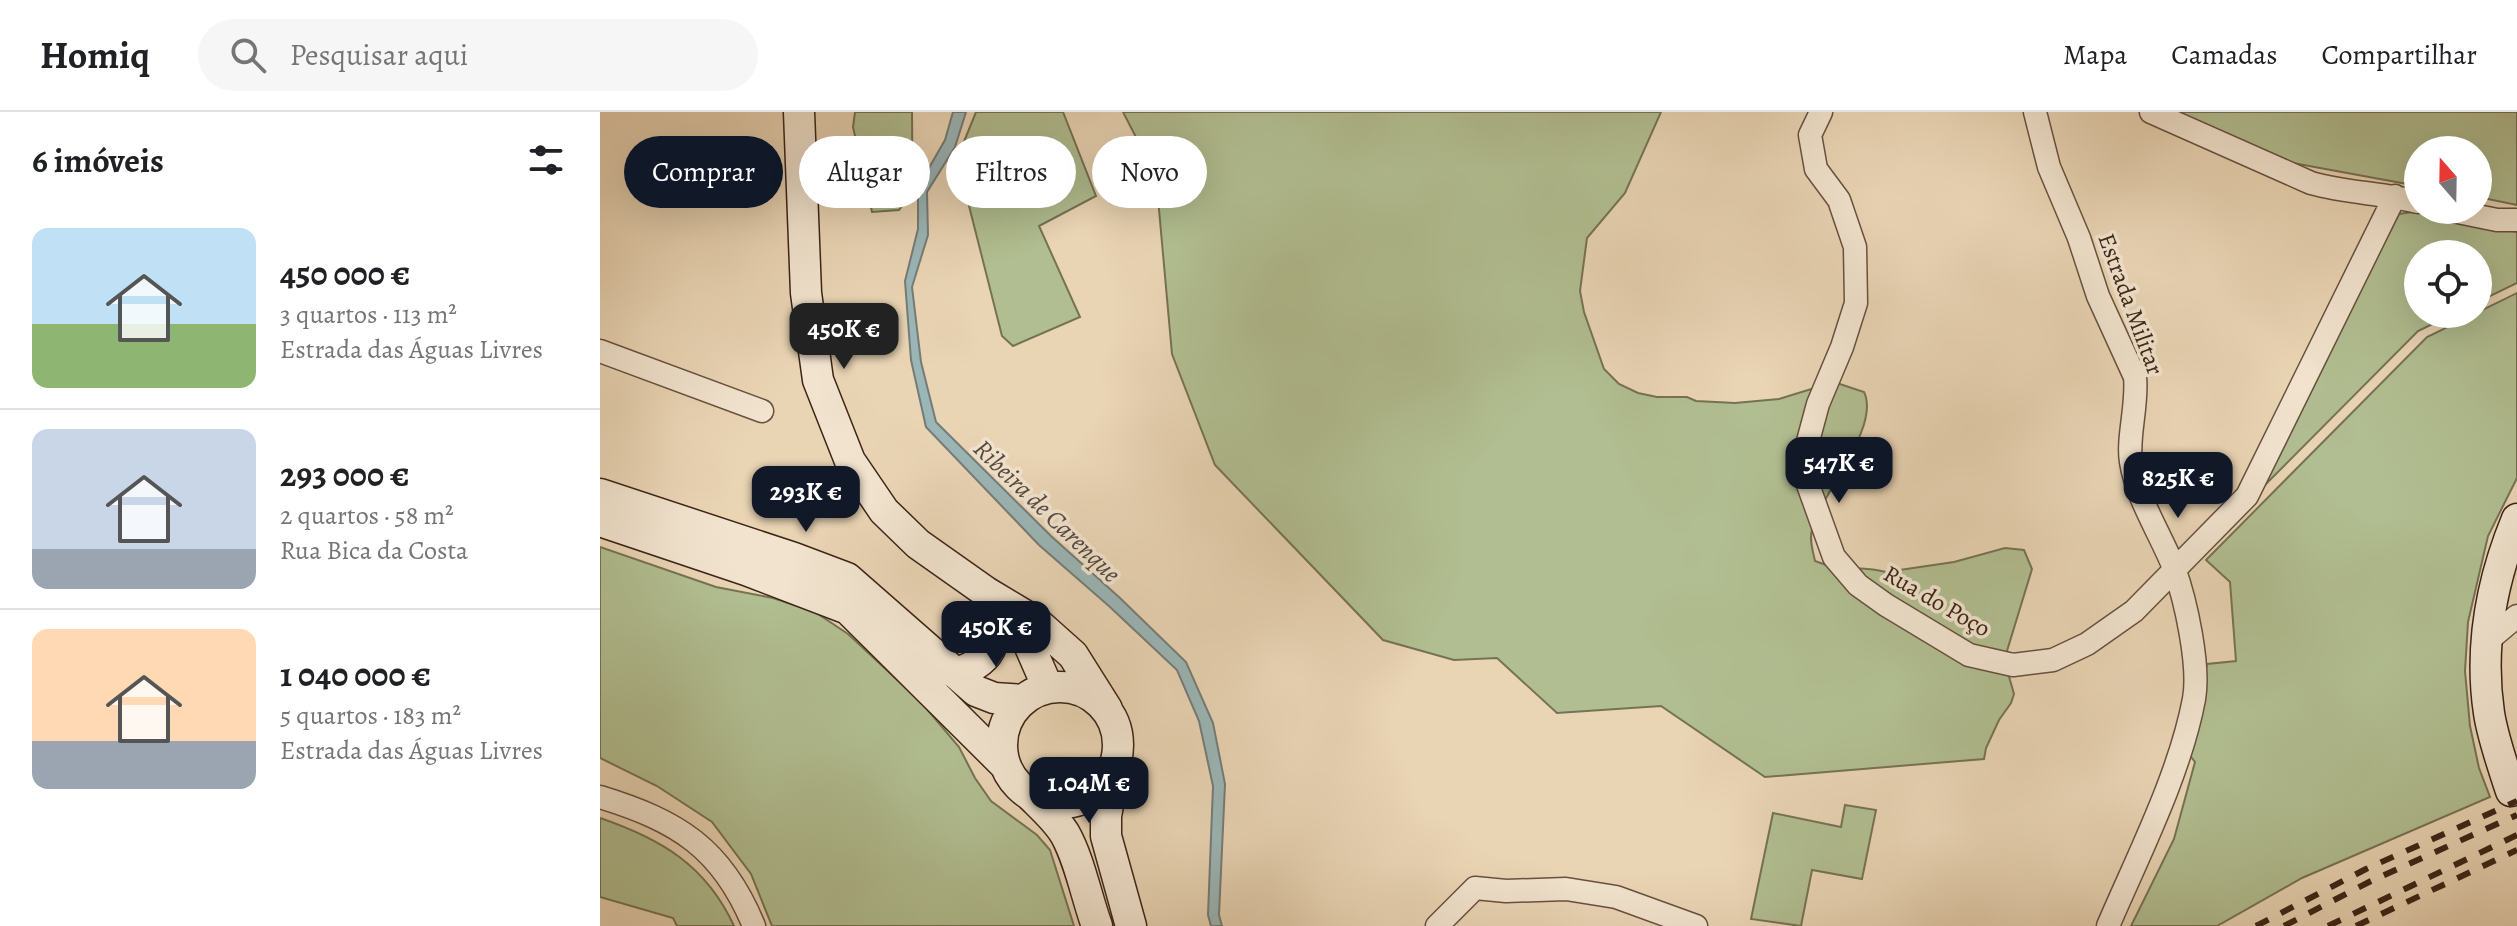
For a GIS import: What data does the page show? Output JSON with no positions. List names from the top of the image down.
{
  "streets": {
    "street": ["Estrada Militar", "Rua do Poço"]
  },
  "crossings": [
    ["Estrada Militar", "Rua do Poço"]
  ],
  "water": ["Ribeira de Carenque"],
  "north": "top",
  "page": {
    "header": "Homiq",
    "search": "Pesquisar aqui",
    "nav": ["Mapa", "Camadas", "Compartilhar"],
    "heading": "6 imóveis",
    "chip": [
      "Comprar",
      "Alugar",
      "Filtros",
      "Novo"
    ],
    "list": [
      {
        "name": "450 000 €",
        "note": "3 quartos · 113 m² · Estrada das Águas Livres"
      },
      {
        "name": "293 000 €",
        "note": "2 quartos · 58 m² · Rua Bica da Costa"
      },
      {
        "name": "1 040 000 €",
        "note": "5 quartos · 183 m² · Estrada das Águas Livres"
      }
    ],
    "price": [
      "450K €",
      "547K €",
      "825K €",
      "293K €",
      "450K €",
      "1.04M €"
    ]
  }
}
